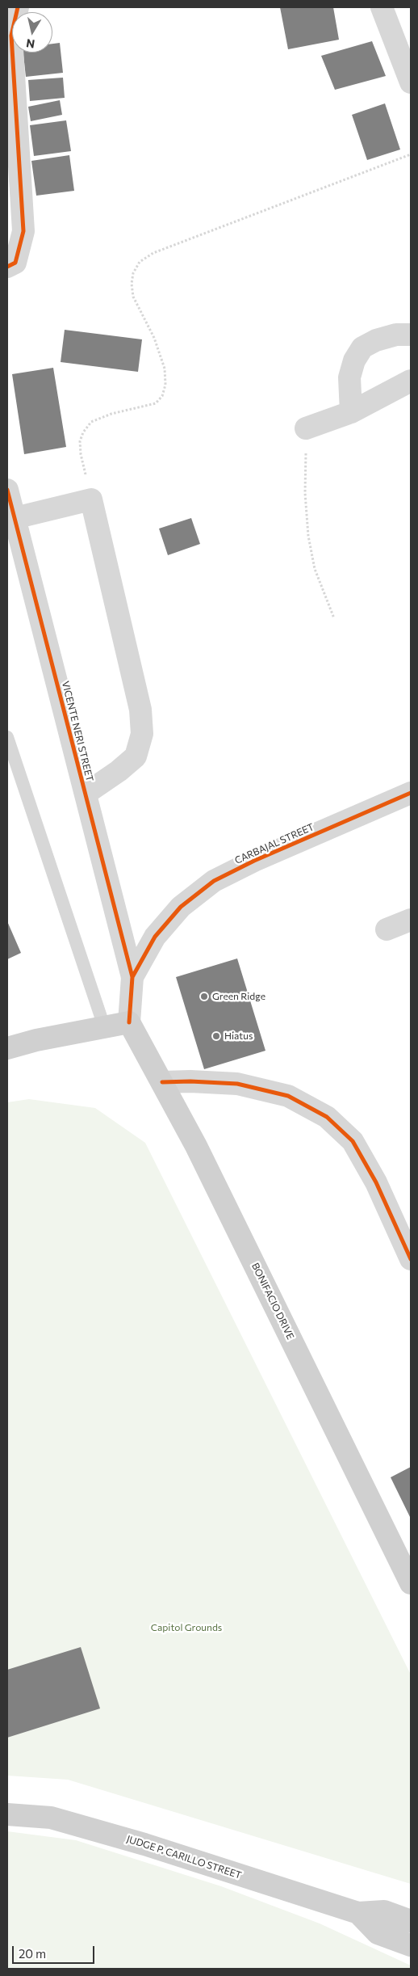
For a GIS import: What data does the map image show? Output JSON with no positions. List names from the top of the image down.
{
  "streets": {
    "main road": ["BONIFACIO DRIVE", "JUDGE P. CARILLO STREET"],
    "street": ["VICENTE NERI STREET", "CARBAJAL STREET"]
  },
  "crossings": [
    ["VICENTE NERI STREET", "CARBAJAL STREET"],
    ["CARBAJAL STREET", "BONIFACIO DRIVE"]
  ],
  "parks": ["Capitol Grounds"],
  "places": ["Green Ridge", "Hiatus"],
  "scale_bar": "20 m",
  "north": "bottom"
}
